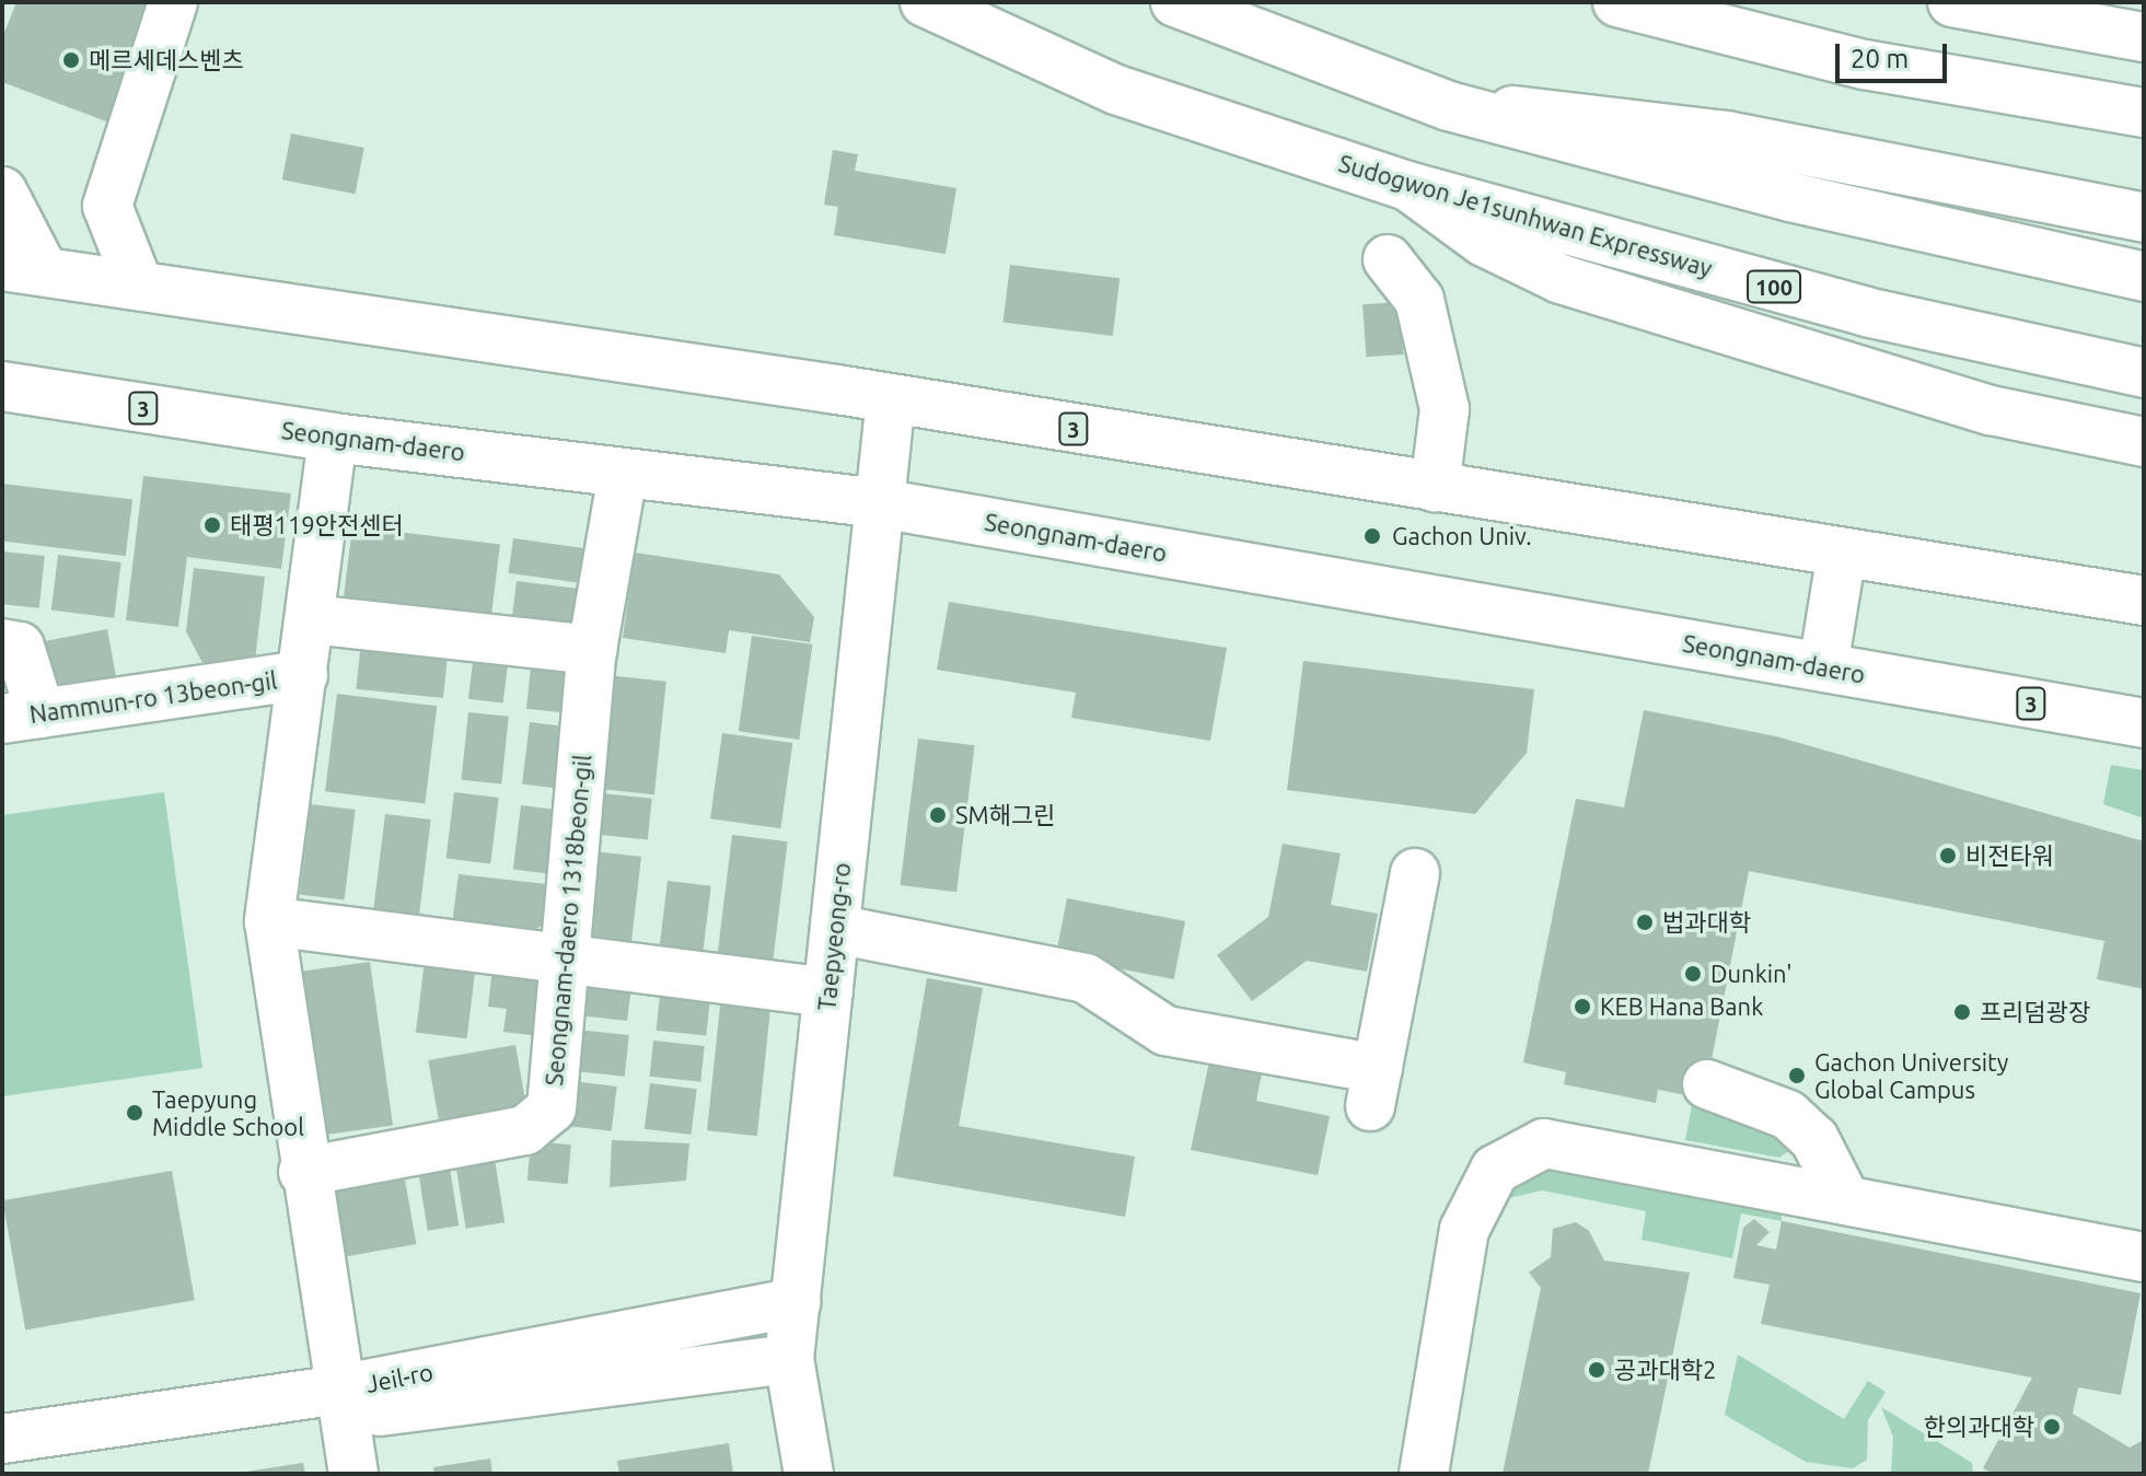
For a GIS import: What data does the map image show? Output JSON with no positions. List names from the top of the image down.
{
  "streets": {
    "main road": [
      "Sudogwon Je1sunhwan Expressway",
      "100",
      "3",
      "Seongnam-daero",
      "Nammun-ro 13beon-gil",
      "Seongnam-daero 1318beon-gil",
      "Taepyeong-ro",
      "Jeil-ro"
    ]
  },
  "crossings": [
    ["3", "Taepyeong-ro"],
    ["Seongnam-daero", "Seongnam-daero 1318beon-gil"],
    ["Seongnam-daero", "Taepyeong-ro"],
    ["Taepyeong-ro", "Jeil-ro"]
  ],
  "places": [
    "메르세데스벤츠",
    "태평119안전센터",
    "Gachon Univ.",
    "SM해그린",
    "비전타워",
    "법과대학",
    "Dunkin'",
    "KEB Hana Bank",
    "프리덤광장",
    "Gachon University Global Campus",
    "Taepyung Middle School",
    "공과대학2",
    "한의과대학"
  ],
  "scale_bar": "20 m"
}
